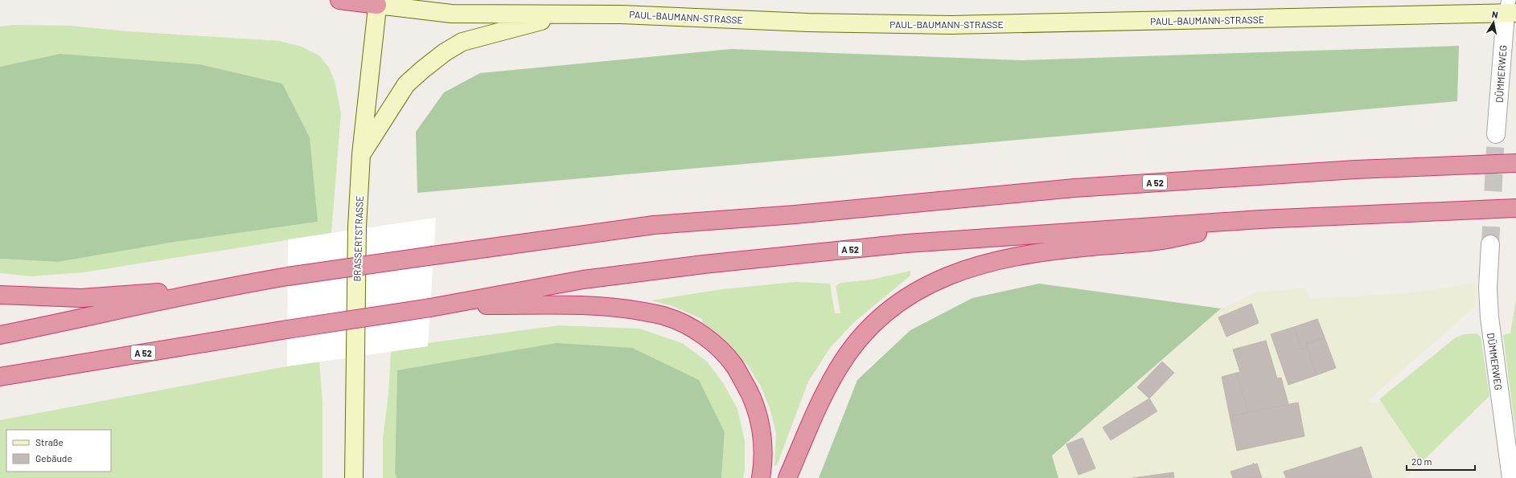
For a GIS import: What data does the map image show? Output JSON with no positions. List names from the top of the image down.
{
  "streets": {
    "highway": ["A 52"],
    "main road": ["PAUL-BAUMANN-STRASSE", "BRASSERTSTRASSE"],
    "street": ["DÜMMERWEG"]
  },
  "crossings": [
    ["PAUL-BAUMANN-STRASSE", "DÜMMERWEG"],
    ["PAUL-BAUMANN-STRASSE", "BRASSERTSTRASSE"]
  ],
  "legend": ["Straße", "Gebäude"],
  "scale_bar": "20 m",
  "north": "top"
}
